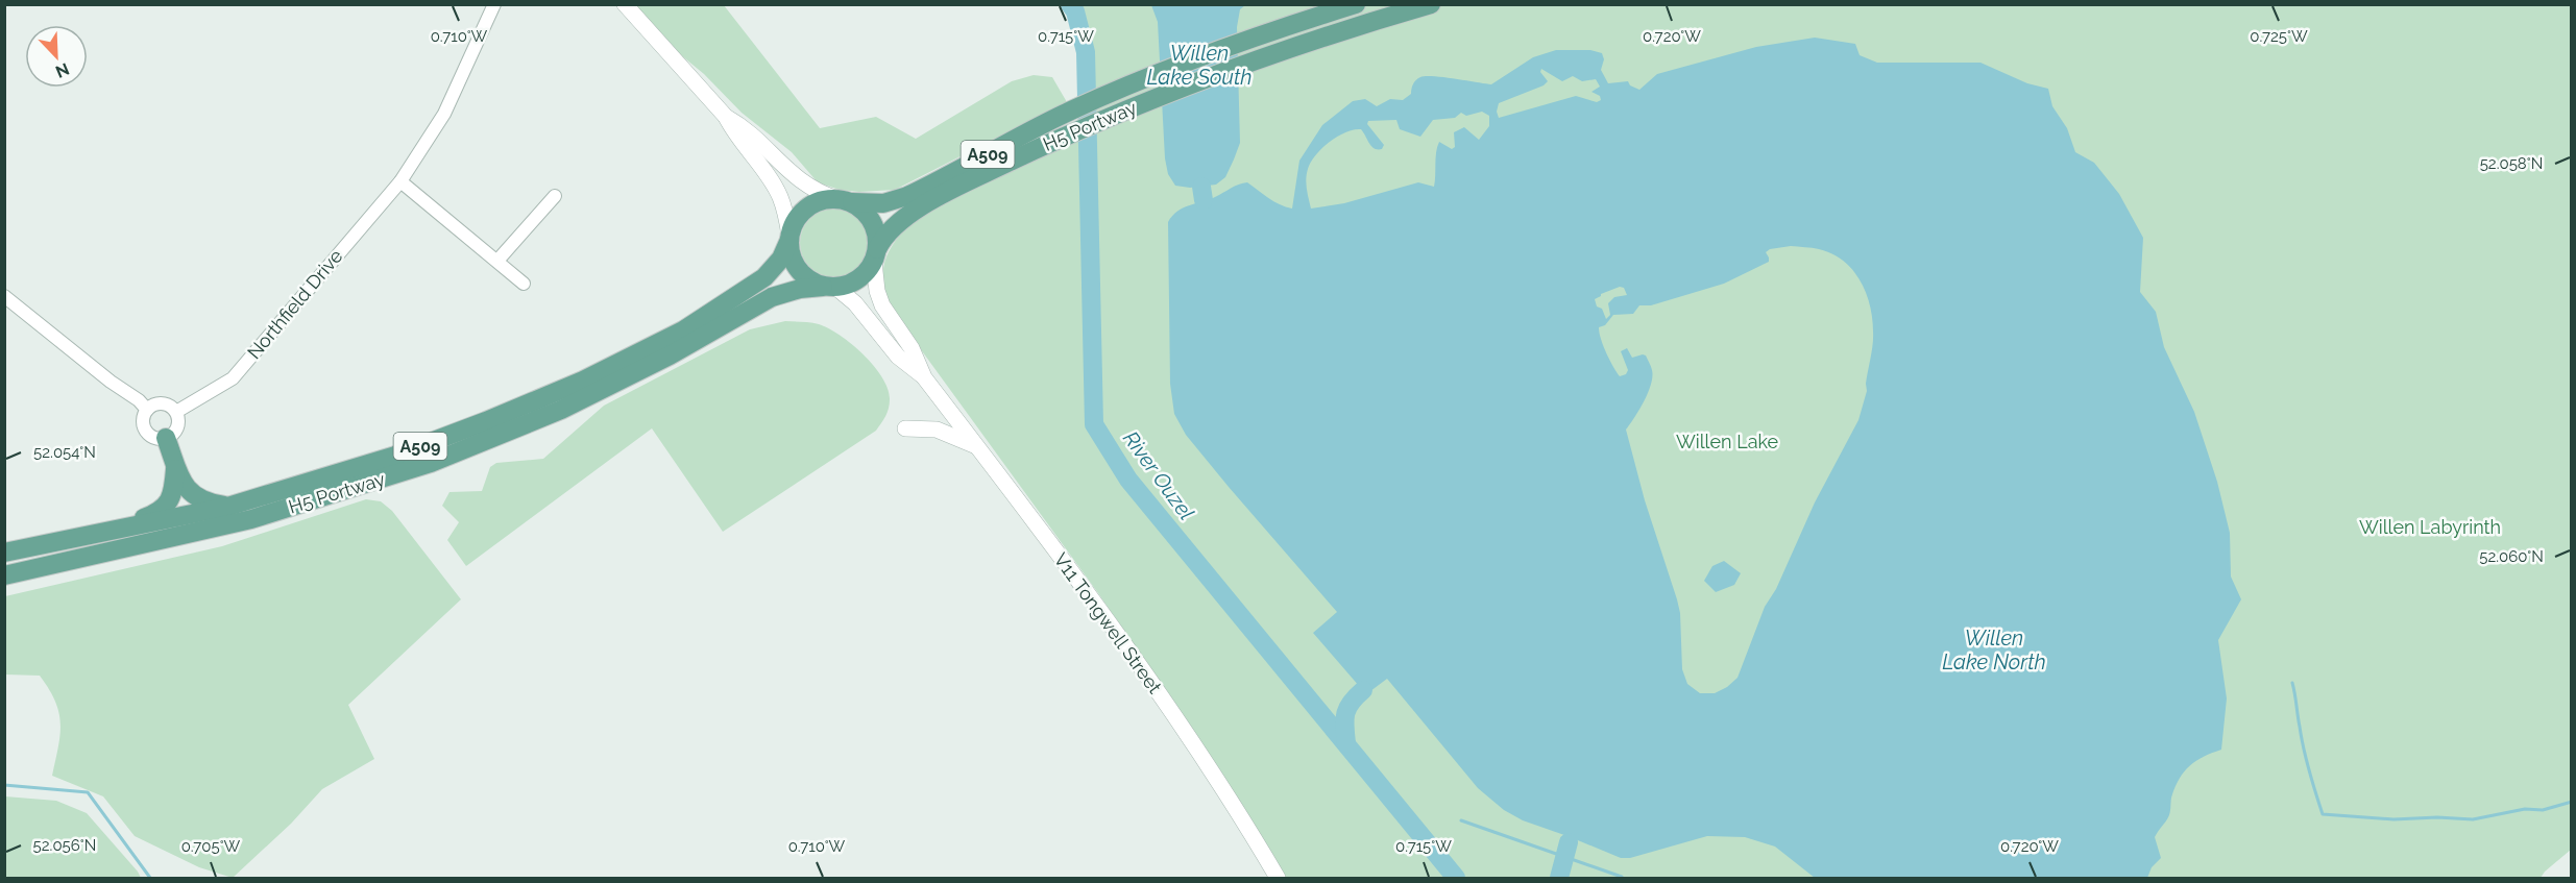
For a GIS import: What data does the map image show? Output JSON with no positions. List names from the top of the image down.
{
  "streets": {
    "main road": ["H5 Portway", "A509"],
    "street": ["Northfield Drive", "V11 Tongwell Street"]
  },
  "crossings": [
    ["H5 Portway", "A509"],
    ["H5 Portway", "V11 Tongwell Street"],
    ["A509", "V11 Tongwell Street"]
  ],
  "water": ["Willen Lake South", "River Ouzel", "Willen Lake North"],
  "parks": ["Willen Lake", "Willen Labyrinth"],
  "north": "bottom right",
  "coordinates": [
    "0.710°W",
    "0.715°W",
    "0.720°W",
    "0.725°W",
    "52.058°N",
    "52.054°N",
    "52.060°N",
    "52.056°N",
    "0.705°W"
  ]
}
